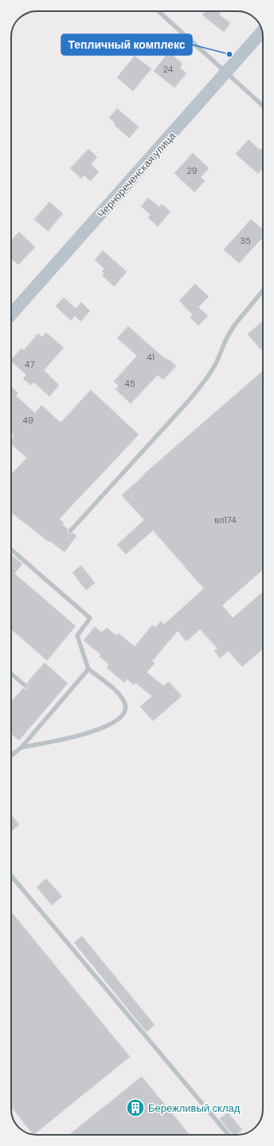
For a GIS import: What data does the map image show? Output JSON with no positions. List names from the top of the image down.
{
  "streets": {
    "street": ["Чернореченская улица"]
  },
  "places": {
    "other": ["Тепличный комплекс"],
    "building": ["Бережливый склад"]
  },
  "house_numbers": [
    "24",
    "29",
    "35",
    "41",
    "47",
    "45",
    "49",
    "вл174"
  ]
}
